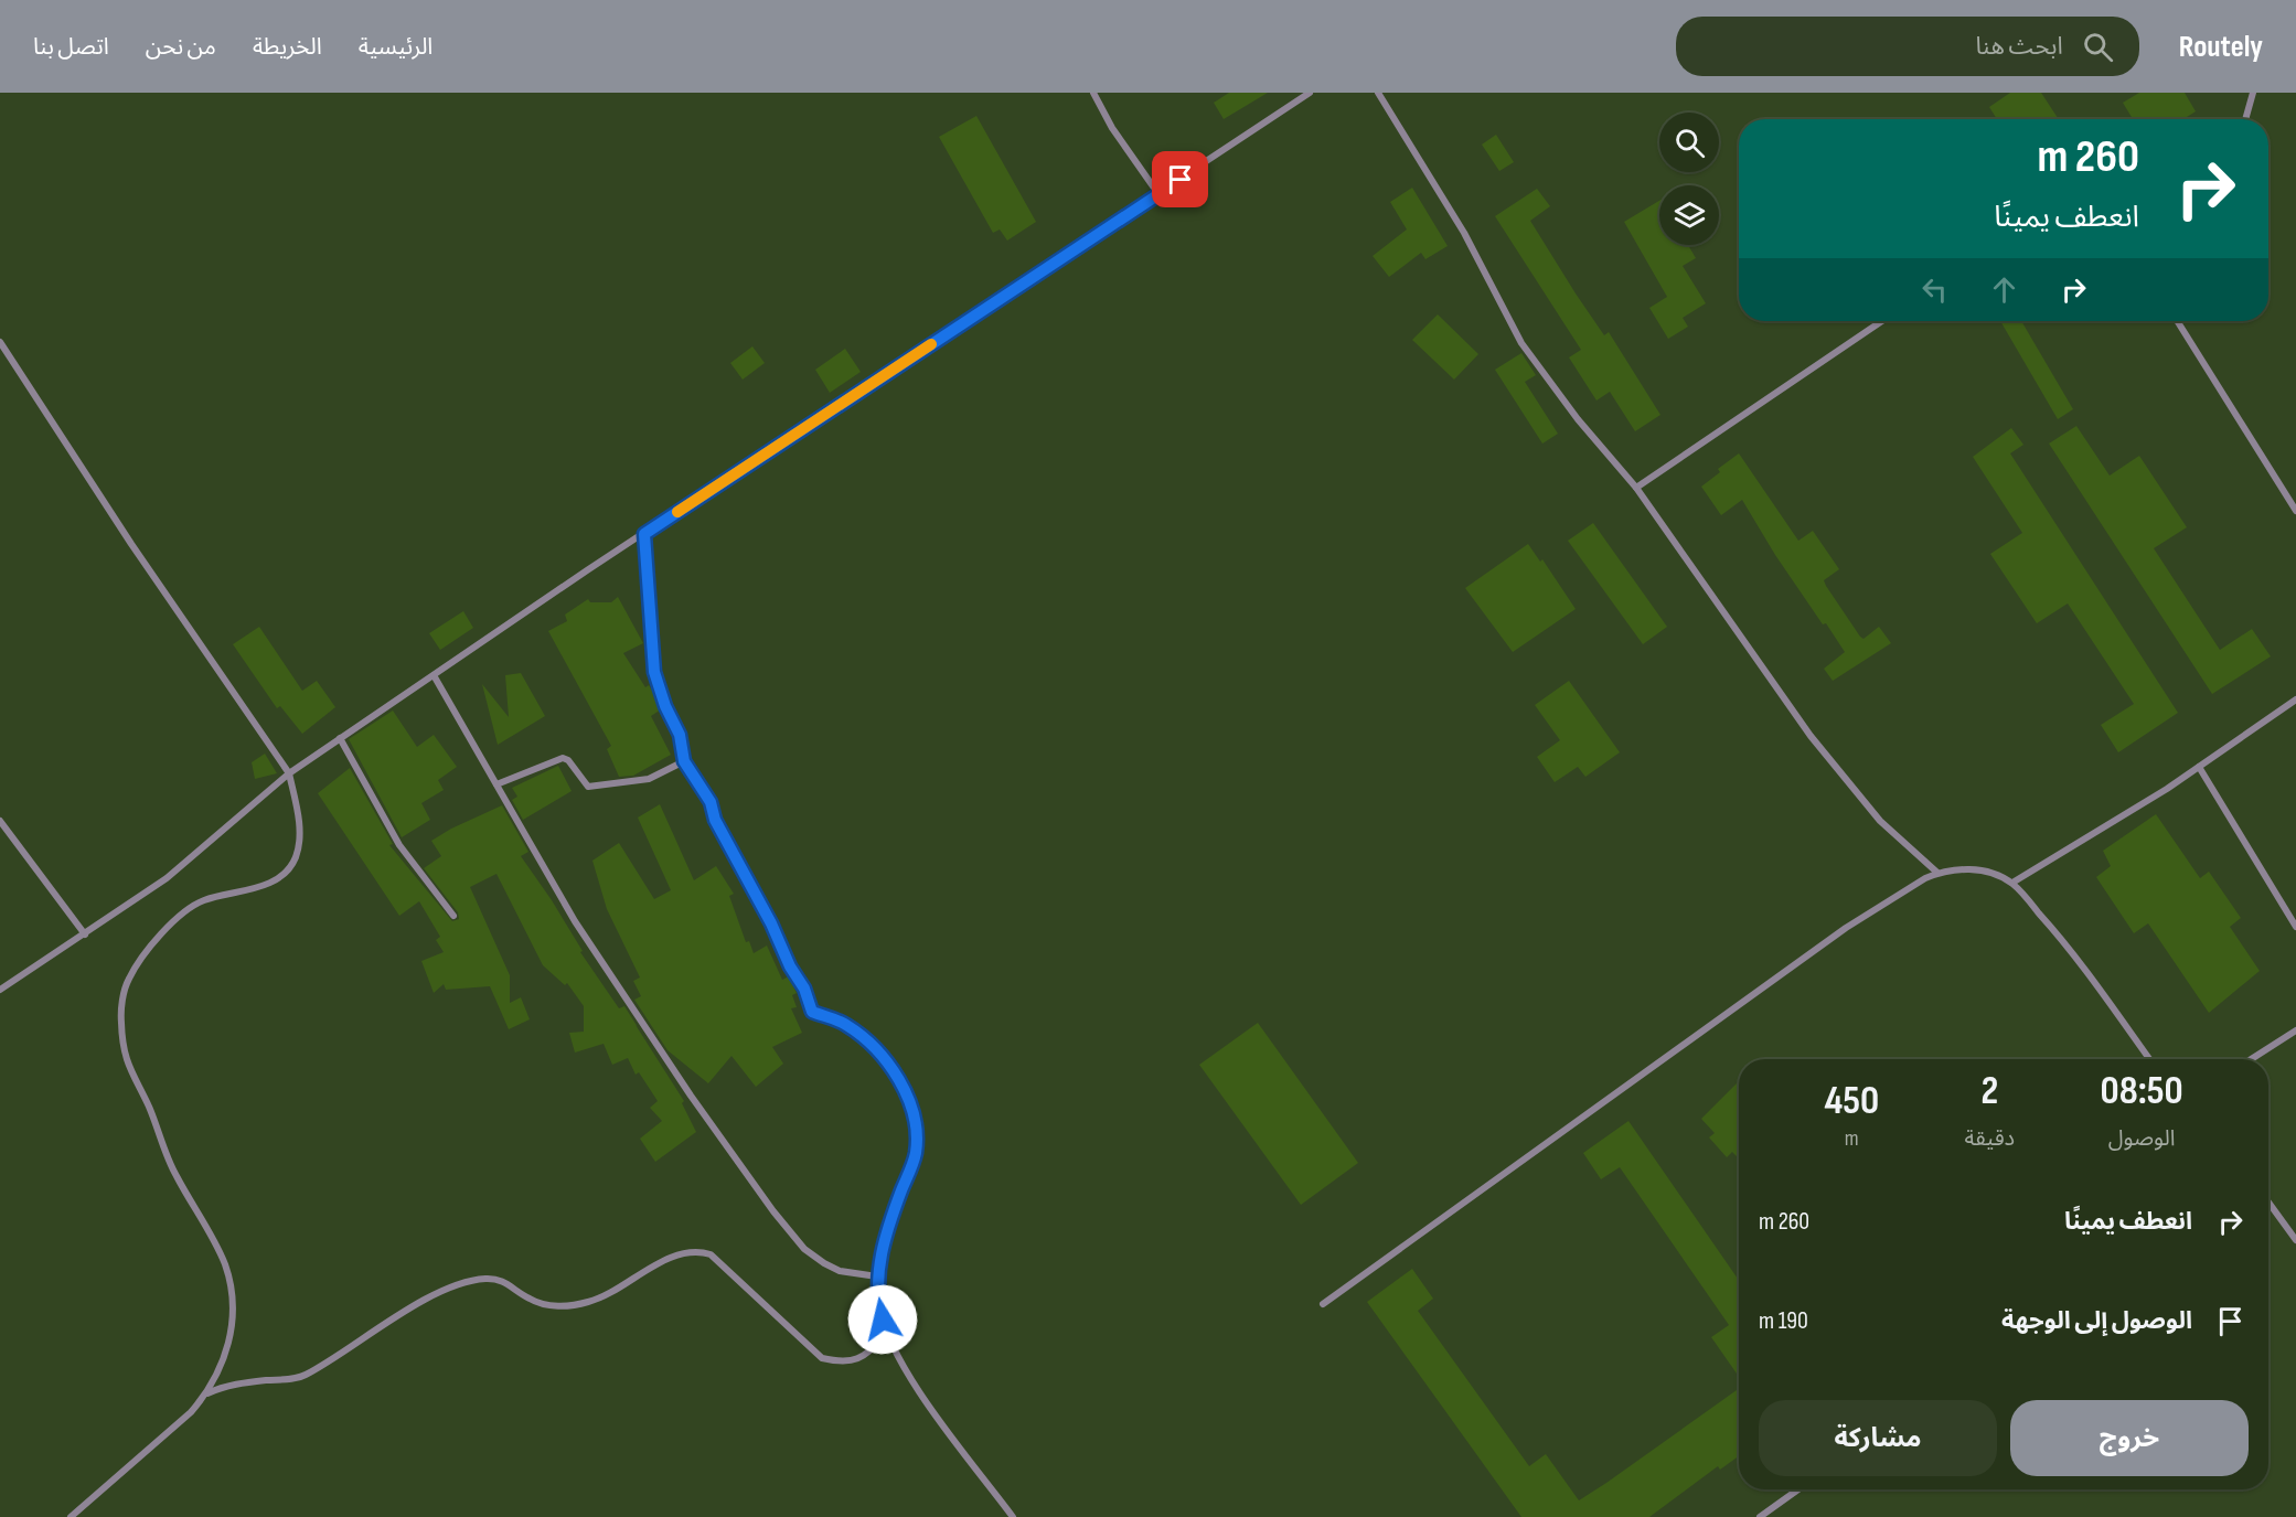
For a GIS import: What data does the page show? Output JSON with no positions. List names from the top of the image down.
{
  "page": {
    "header": "Routely",
    "search": "ابحث هنا",
    "nav": [
      "الرئيسية",
      "الخريطة",
      "من نحن",
      "اتصل بنا"
    ],
    "turn": ["260 m", "انعطف يمينًا"],
    "eta": [
      "08:50",
      "الوصول",
      "2",
      "دقيقة",
      "450",
      "m"
    ],
    "list": [
      {
        "name": "انعطف يمينًا",
        "value": "260 m"
      },
      {
        "name": "الوصول إلى الوجهة",
        "value": "190 m"
      }
    ],
    "buttons": ["خروج", "مشاركة"]
  }
}
